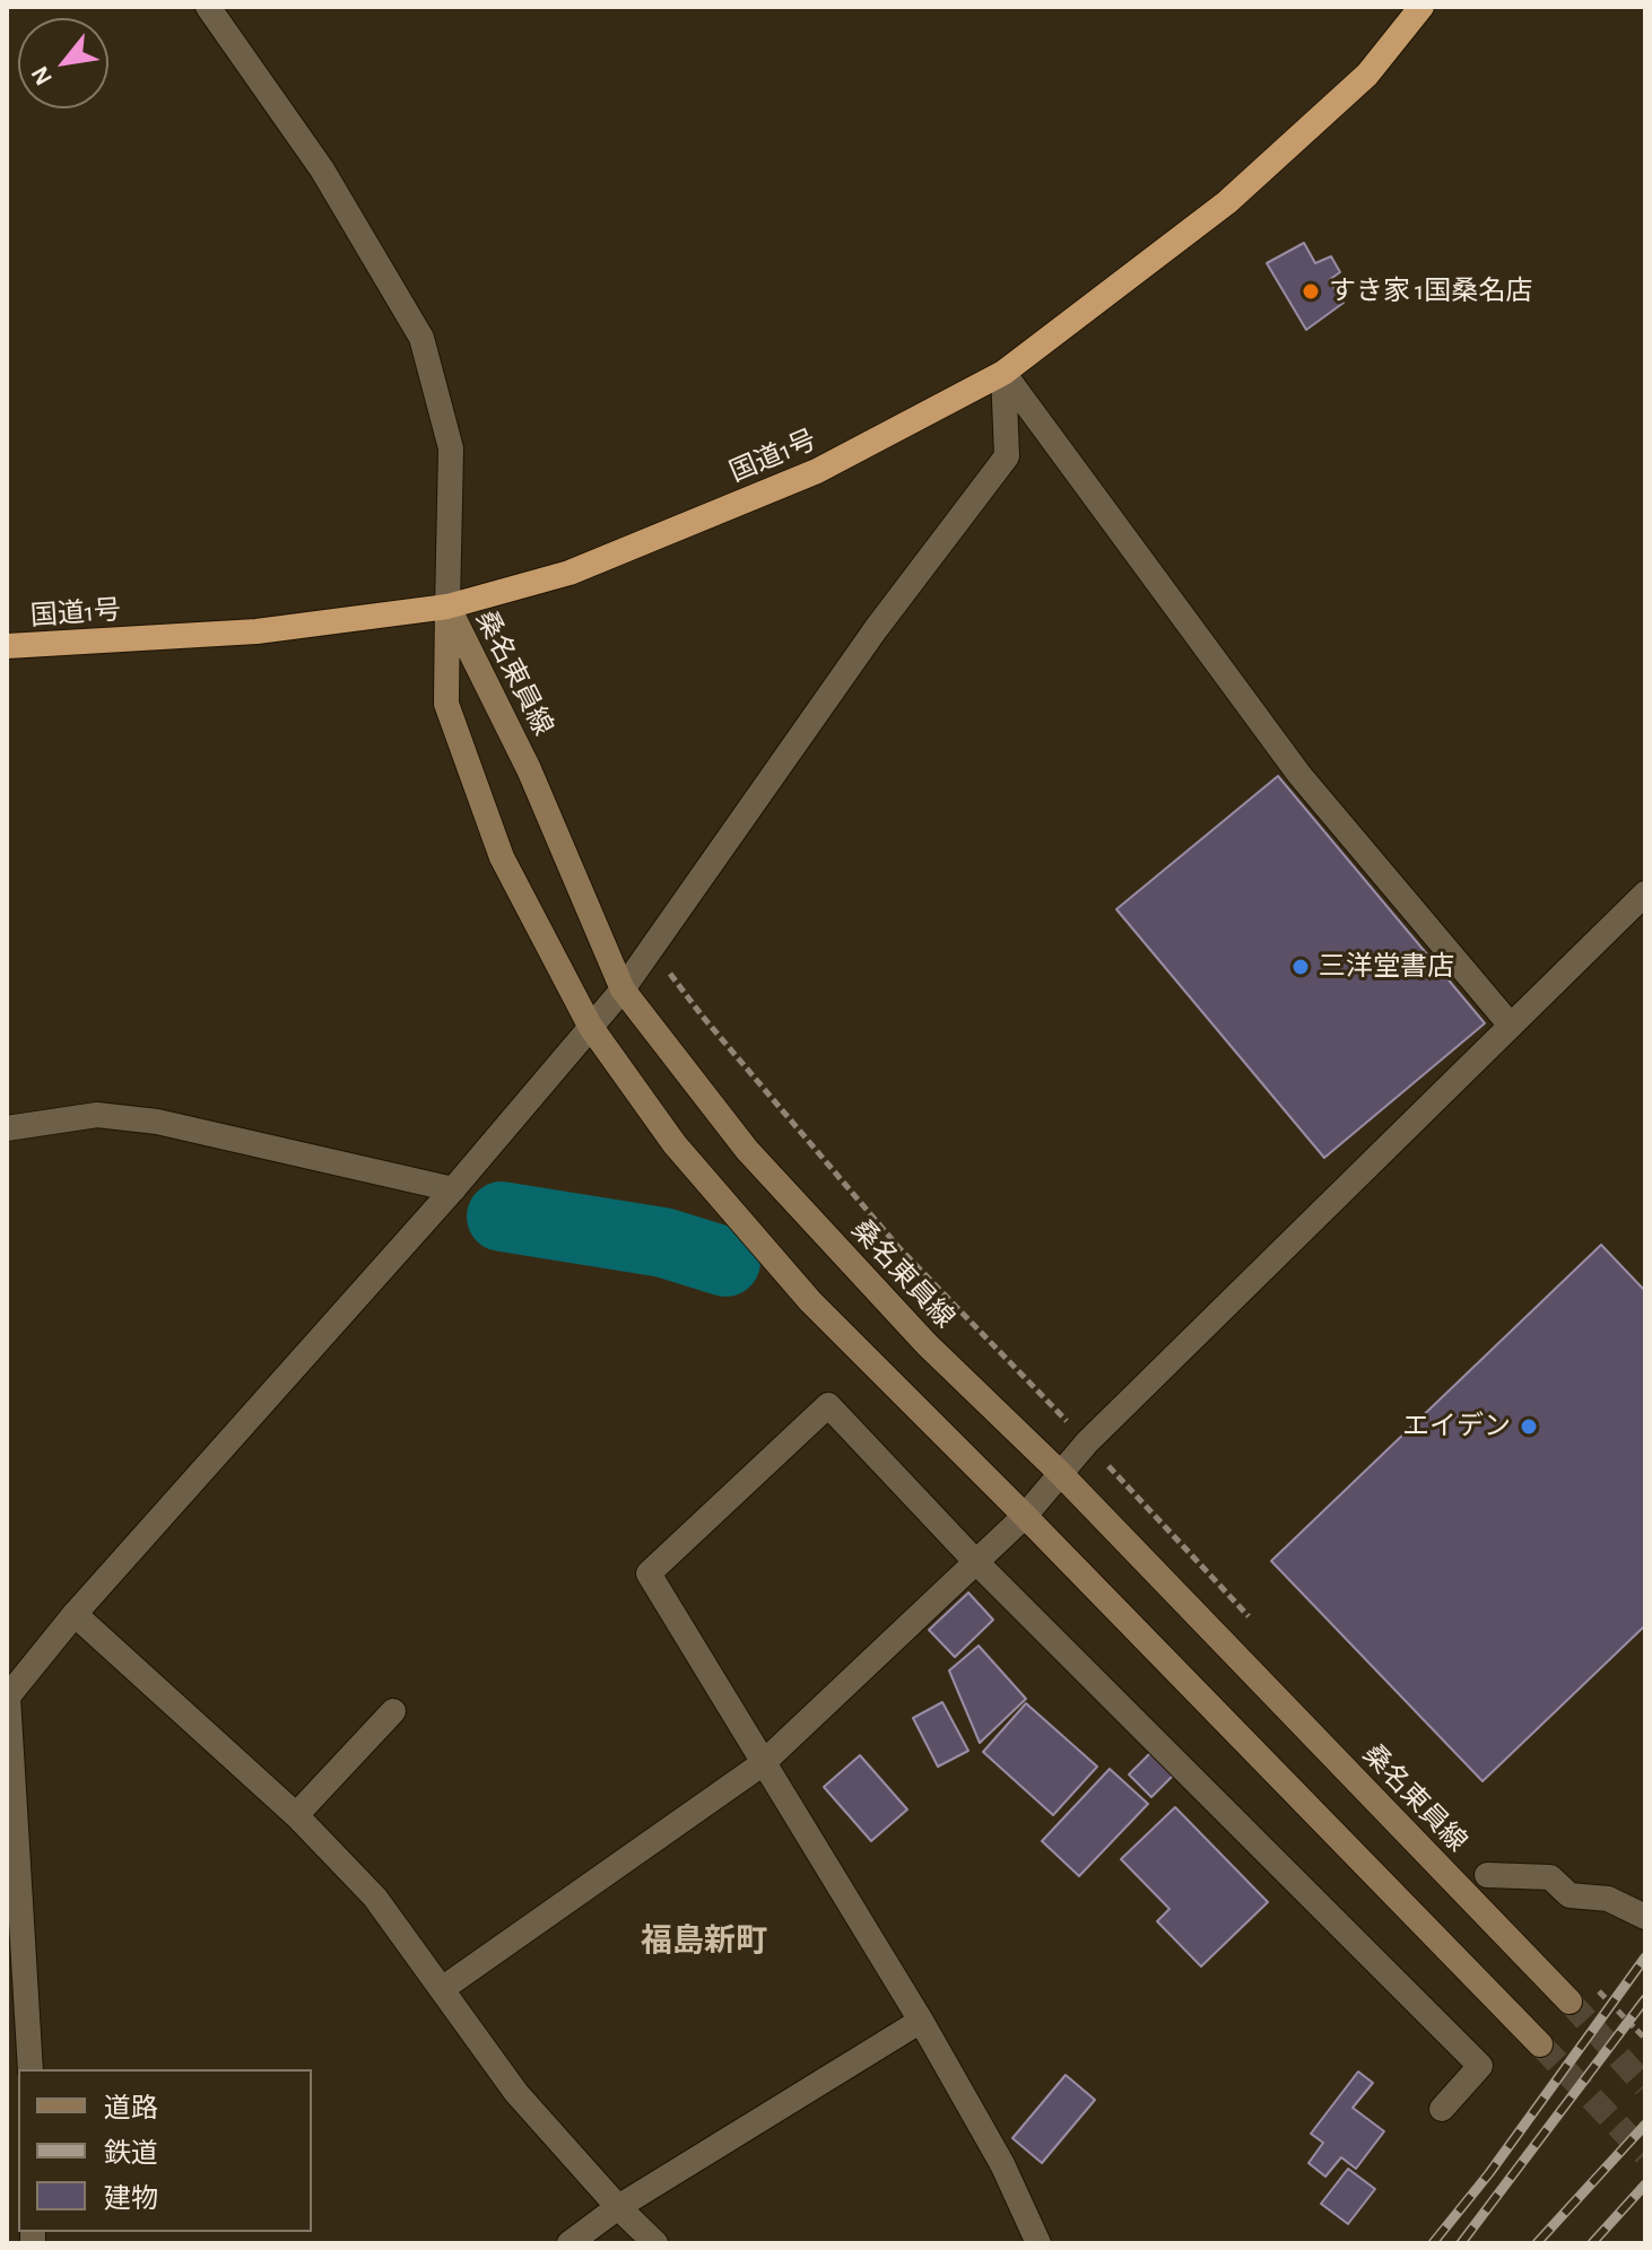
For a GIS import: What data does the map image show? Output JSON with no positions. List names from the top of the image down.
{
  "streets": {
    "highway": ["国道1号"],
    "main road": ["桑名東員線"]
  },
  "crossings": [
    ["国道1号", "桑名東員線"]
  ],
  "districts": ["福島新町"],
  "places": ["すき家 1国桑名店", "三洋堂書店", "エイデン"],
  "legend": ["道路", "鉄道", "建物"],
  "north": "bottom left"
}
